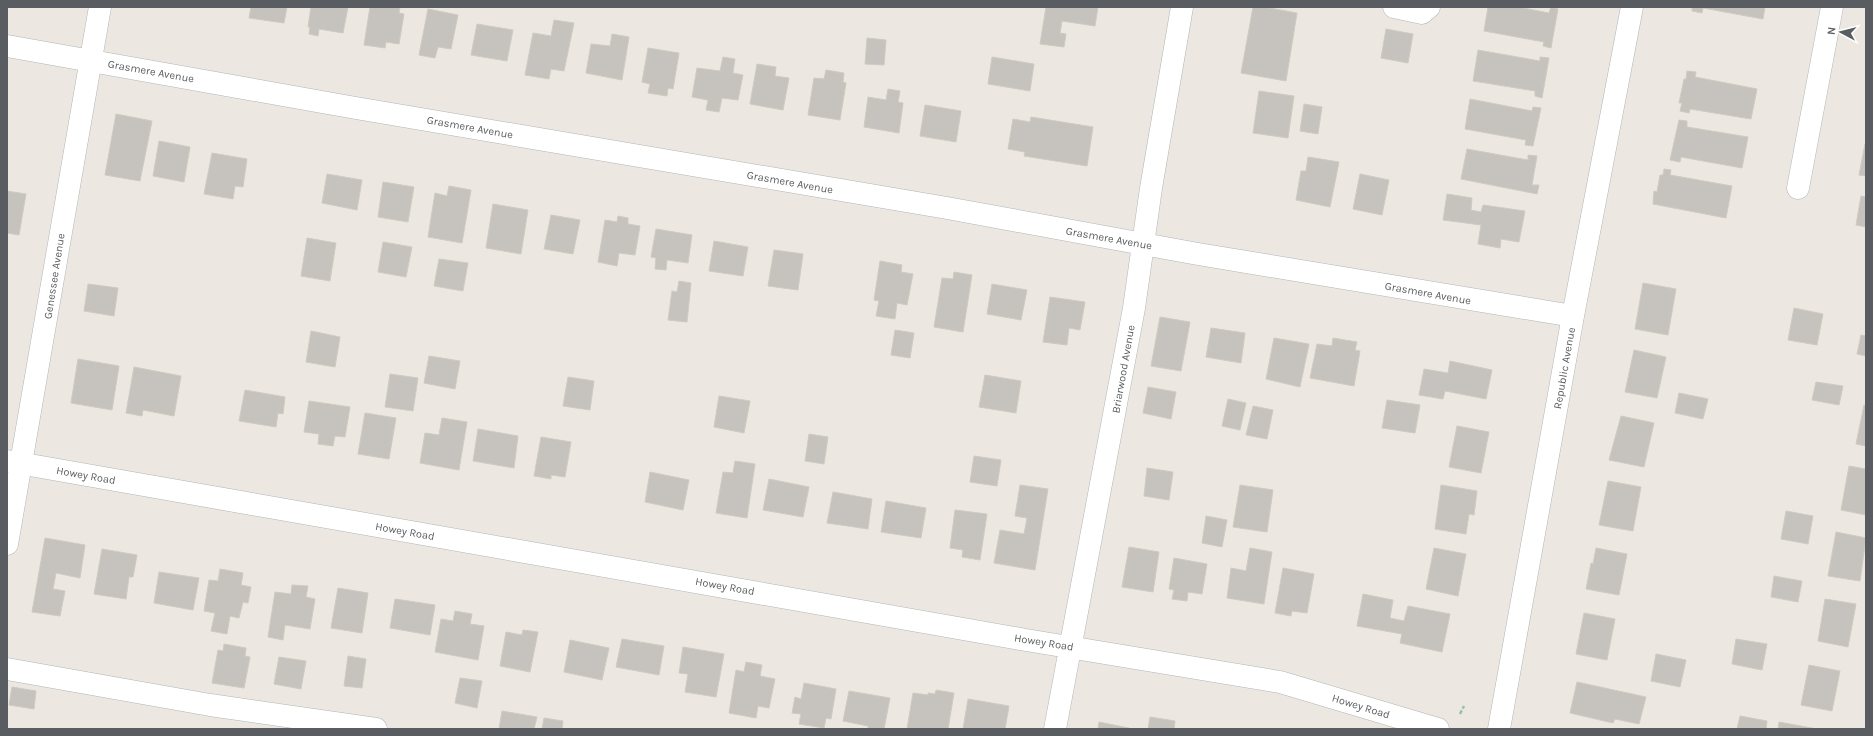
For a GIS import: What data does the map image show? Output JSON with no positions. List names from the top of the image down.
{
  "streets": {
    "street": [
      "Grasmere Avenue",
      "Genessee Avenue",
      "Republic Avenue",
      "Briarwood Avenue",
      "Howey Road"
    ]
  },
  "crossings": [
    ["Grasmere Avenue", "Genessee Avenue"],
    ["Grasmere Avenue", "Republic Avenue"],
    ["Grasmere Avenue", "Briarwood Avenue"],
    ["Genessee Avenue", "Howey Road"],
    ["Briarwood Avenue", "Howey Road"]
  ],
  "north": "left"
}
